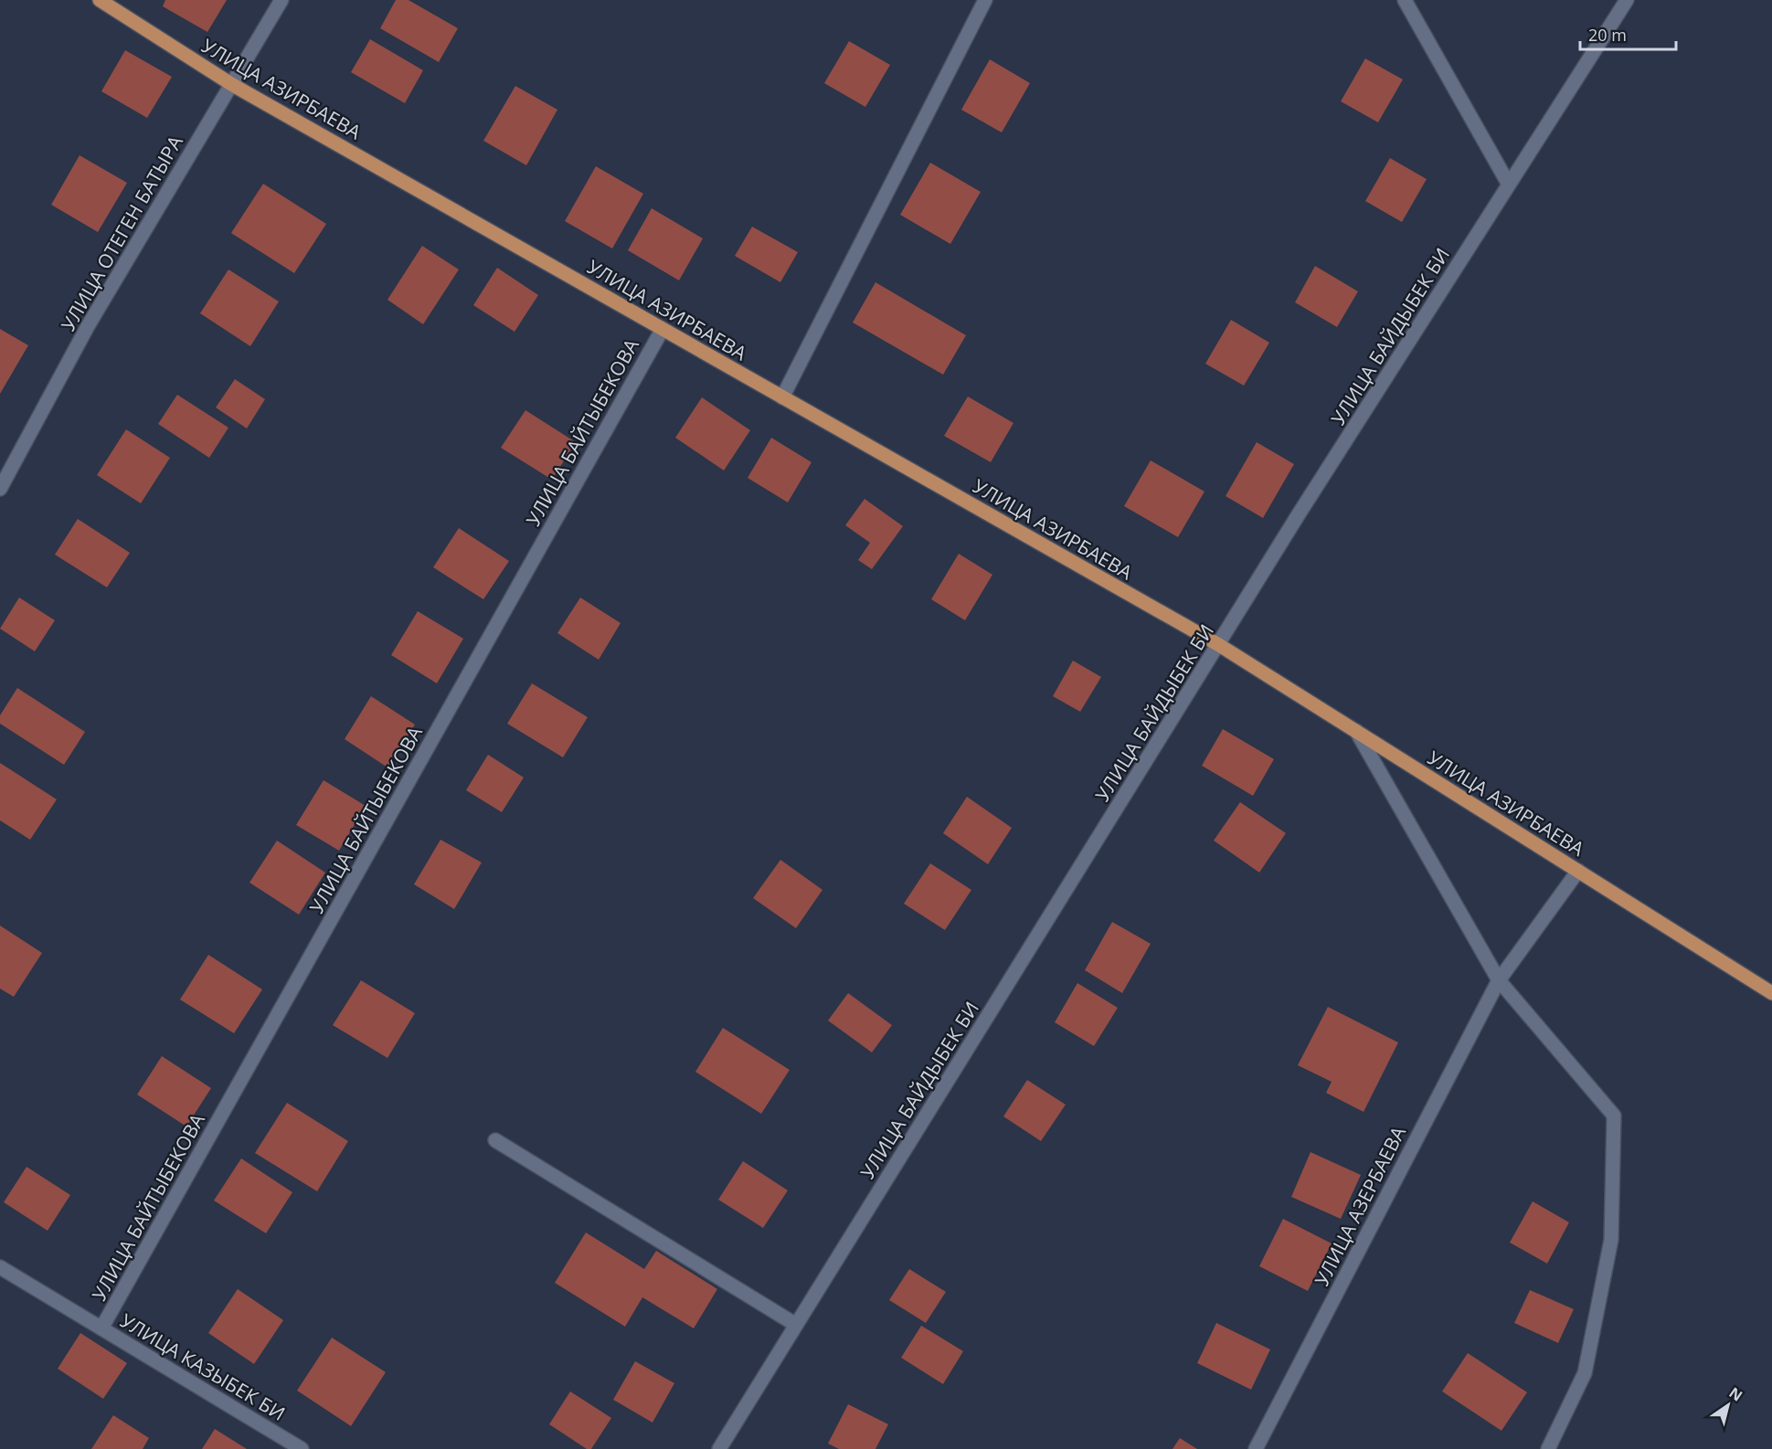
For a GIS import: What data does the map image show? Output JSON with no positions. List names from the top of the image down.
{
  "streets": {
    "main road": ["УЛИЦА АЗИРБАЕВА"],
    "street": [
      "УЛИЦА ОТЕГЕН БАТЫРА",
      "УЛИЦА БАЙДЫБЕК БИ",
      "УЛИЦА БАЙТЫБЕКОВА",
      "УЛИЦА АЗЕРБАЕВА",
      "УЛИЦА КАЗЫБЕК БИ"
    ]
  },
  "crossings": [
    ["УЛИЦА АЗИРБАЕВА", "УЛИЦА ОТЕГЕН БАТЫРА"],
    ["УЛИЦА АЗИРБАЕВА", "УЛИЦА БАЙДЫБЕК БИ"],
    ["УЛИЦА АЗИРБАЕВА", "УЛИЦА БАЙТЫБЕКОВА"],
    ["УЛИЦА АЗИРБАЕВА", "УЛИЦА АЗЕРБАЕВА"],
    ["УЛИЦА БАЙТЫБЕКОВА", "УЛИЦА КАЗЫБЕК БИ"]
  ],
  "scale_bar": "20 m",
  "north": "top right"
}
